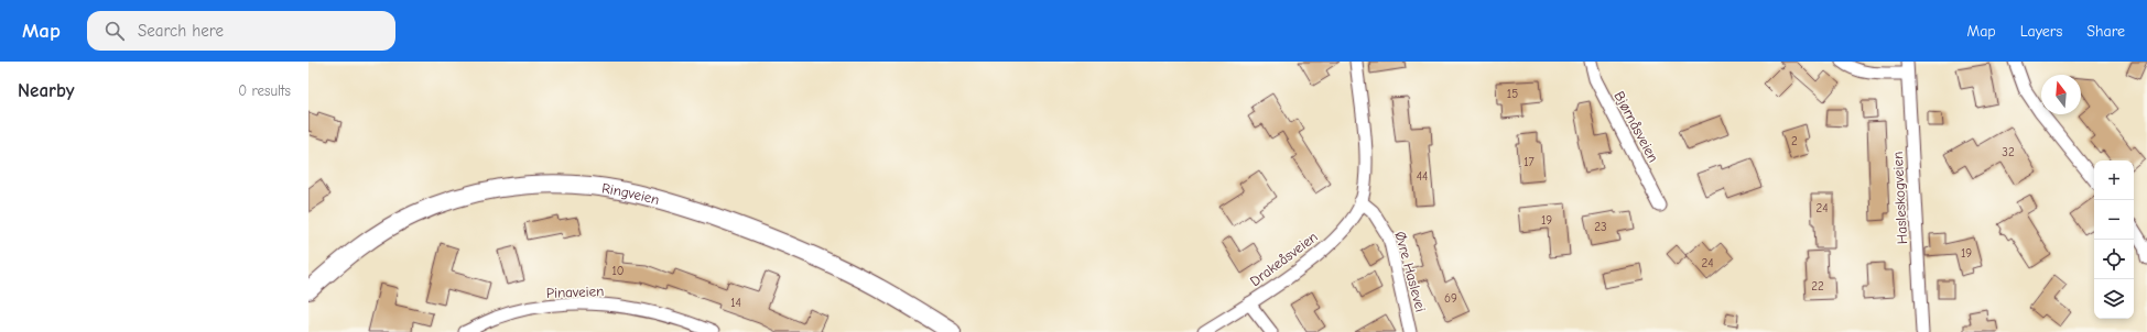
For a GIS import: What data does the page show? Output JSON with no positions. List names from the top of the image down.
{
  "streets": {
    "main road": ["Ringveien"],
    "street": [
      "Bjørnåsveien",
      "Hasleskogveien",
      "Drakeåsveien",
      "Øvre Haslevei",
      "Pinaveien"
    ]
  },
  "crossings": [
    ["Drakeåsveien", "Øvre Haslevei"]
  ],
  "house_numbers": [
    "15",
    "2",
    "32",
    "17",
    "44",
    "24",
    "19",
    "23",
    "19",
    "24",
    "10",
    "22",
    "69",
    "14"
  ],
  "north": "top",
  "page": {
    "header": "Map",
    "search": "Search here",
    "nav": ["Map", "Layers", "Share"],
    "heading": ["Nearby", "0 results"],
    "map_buttons": ["+", "−"]
  }
}
